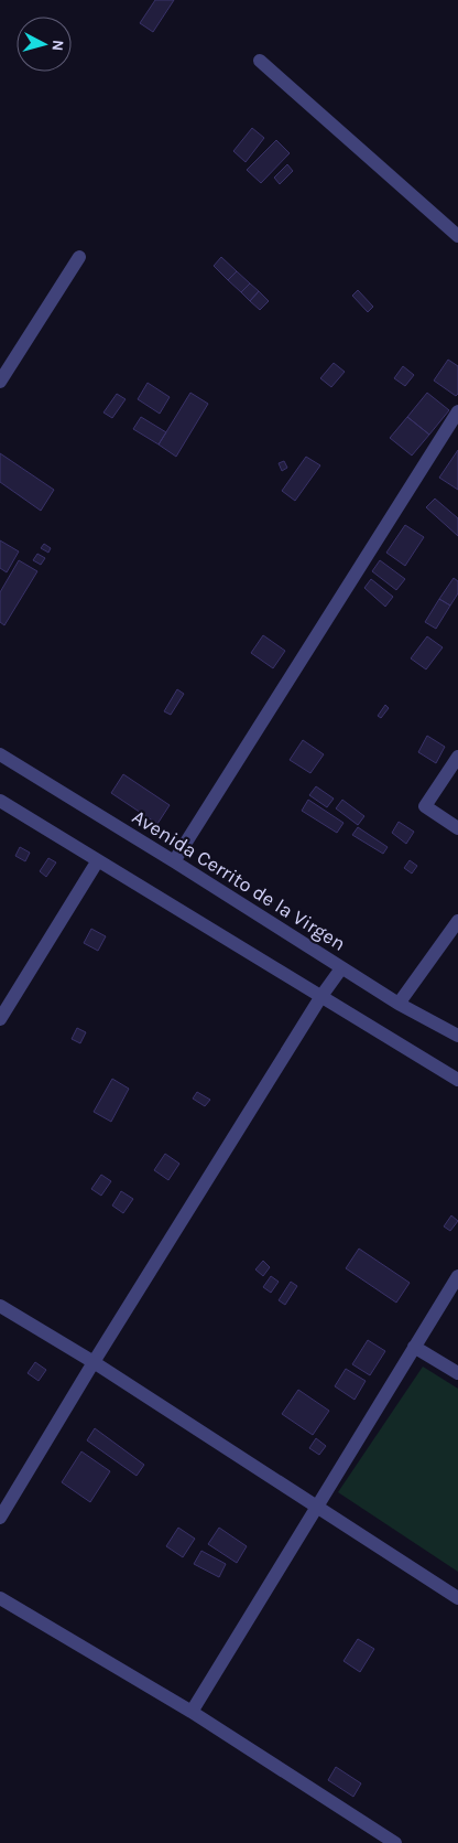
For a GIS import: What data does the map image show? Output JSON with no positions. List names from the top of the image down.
{
  "streets": {
    "street": ["Avenida Cerrito de la Virgen"]
  },
  "north": "right"
}
